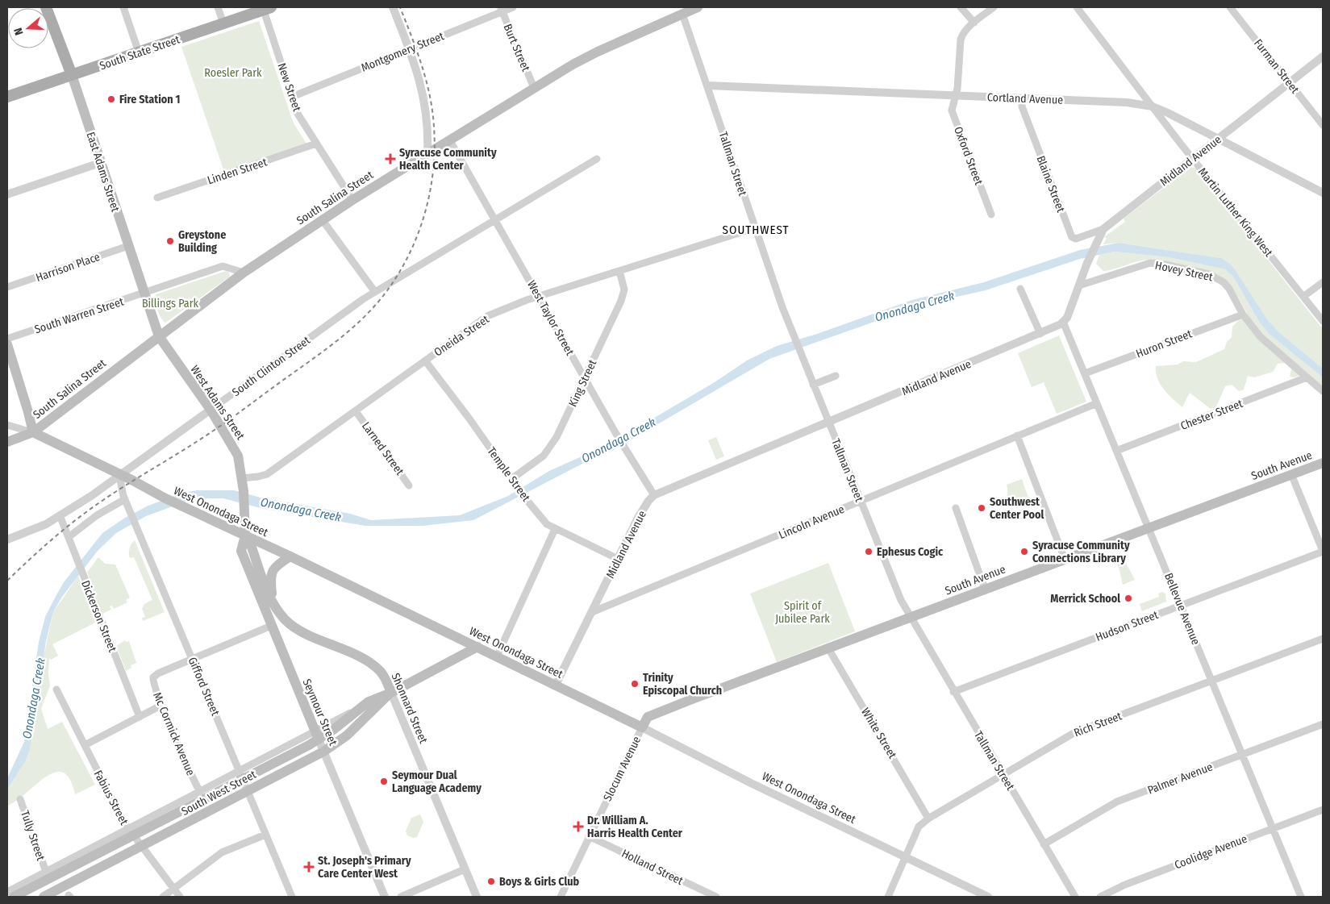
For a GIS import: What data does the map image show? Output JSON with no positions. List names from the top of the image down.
{
  "streets": {
    "main road": [
      "South State Street",
      "East Adams Street",
      "South Salina Street",
      "West Adams Street",
      "South Avenue",
      "West Onondaga Street",
      "Shonnard Street",
      "Seymour Street",
      "South West Street"
    ],
    "street": [
      "Burt Street",
      "Montgomery Street",
      "Furman Street",
      "New Street",
      "Cortland Avenue",
      "Oxford Street",
      "Midland Avenue",
      "Tallman Street",
      "Linden Street",
      "Blaine Street",
      "Martin Luther King West",
      "Harrison Place",
      "Hovey Street",
      "South Warren Street",
      "West Taylor Street",
      "Oneida Street",
      "Huron Street",
      "South Clinton Street",
      "King Street",
      "Chester Street",
      "Larned Street",
      "Temple Street",
      "Lincoln Avenue",
      "Bellevue Avenue",
      "Dickerson Street",
      "Hudson Street",
      "Gifford Street",
      "Rich Street",
      "White Street",
      "Mc Cormick Avenue",
      "Slocum Avenue",
      "Palmer Avenue",
      "Fabius Street",
      "Tully Street",
      "Coolidge Avenue",
      "Holland Street"
    ]
  },
  "crossings": [
    ["Burt Street", "Montgomery Street"],
    ["Burt Street", "South Salina Street"],
    ["Montgomery Street", "New Street"],
    ["South State Street", "New Street"],
    ["South State Street", "East Adams Street"],
    ["Furman Street", "Midland Avenue"],
    ["New Street", "Linden Street"],
    ["New Street", "South Salina Street"],
    ["Cortland Avenue", "Oxford Street"],
    ["Cortland Avenue", "Midland Avenue"],
    ["Cortland Avenue", "Tallman Street"],
    ["Cortland Avenue", "Blaine Street"],
    ["Cortland Avenue", "Martin Luther King West"],
    ["Midland Avenue", "Tallman Street"],
    ["Midland Avenue", "Blaine Street"],
    ["Midland Avenue", "Martin Luther King West"],
    ["Midland Avenue", "Hovey Street"],
    ["Midland Avenue", "West Taylor Street"],
    ["Midland Avenue", "Temple Street"],
    ["Midland Avenue", "West Onondaga Street"],
    ["Midland Avenue", "Lincoln Avenue"],
    ["Midland Avenue", "Bellevue Avenue"],
    ["Tallman Street", "South Salina Street"],
    ["Tallman Street", "Oneida Street"],
    ["Tallman Street", "South Avenue"],
    ["Tallman Street", "Lincoln Avenue"],
    ["Tallman Street", "Hudson Street"],
    ["Tallman Street", "Rich Street"],
    ["Tallman Street", "Palmer Avenue"],
    ["East Adams Street", "South Salina Street"],
    ["East Adams Street", "Harrison Place"],
    ["East Adams Street", "South Warren Street"],
    ["East Adams Street", "West Adams Street"],
    ["South Salina Street", "South Warren Street"],
    ["South Salina Street", "West Taylor Street"],
    ["South Salina Street", "West Adams Street"],
    ["South Salina Street", "West Onondaga Street"],
    ["Hovey Street", "Huron Street"],
    ["West Taylor Street", "Oneida Street"],
    ["West Taylor Street", "South Clinton Street"],
    ["West Taylor Street", "King Street"],
    ["Oneida Street", "King Street"],
    ["Oneida Street", "West Adams Street"],
    ["Oneida Street", "Larned Street"],
    ["Oneida Street", "Temple Street"],
    ["Huron Street", "Bellevue Avenue"],
    ["South Clinton Street", "West Adams Street"],
    ["South Clinton Street", "West Onondaga Street"],
    ["South Clinton Street", "Dickerson Street"],
    ["South Clinton Street", "Gifford Street"],
    ["King Street", "Temple Street"],
    ["West Adams Street", "West Onondaga Street"],
    ["West Adams Street", "Shonnard Street"],
    ["West Adams Street", "Seymour Street"],
    ["Chester Street", "Bellevue Avenue"],
    ["South Avenue", "West Onondaga Street"],
    ["South Avenue", "Bellevue Avenue"],
    ["South Avenue", "White Street"],
    ["South Avenue", "Slocum Avenue"],
    ["West Onondaga Street", "Gifford Street"],
    ["West Onondaga Street", "Shonnard Street"],
    ["West Onondaga Street", "Seymour Street"],
    ["West Onondaga Street", "Rich Street"],
    ["West Onondaga Street", "Slocum Avenue"],
    ["West Onondaga Street", "South West Street"],
    ["Lincoln Avenue", "Bellevue Avenue"],
    ["Bellevue Avenue", "Hudson Street"],
    ["Bellevue Avenue", "Rich Street"],
    ["Bellevue Avenue", "Palmer Avenue"],
    ["Bellevue Avenue", "Coolidge Avenue"],
    ["Gifford Street", "Mc Cormick Avenue"],
    ["Gifford Street", "South West Street"],
    ["Shonnard Street", "Seymour Street"],
    ["Shonnard Street", "South West Street"],
    ["Seymour Street", "South West Street"],
    ["Rich Street", "White Street"],
    ["Mc Cormick Avenue", "South West Street"],
    ["Slocum Avenue", "Holland Street"],
    ["South West Street", "Fabius Street"],
    ["South West Street", "Tully Street"]
  ],
  "districts": ["SOUTHWEST"],
  "water": ["Onondaga Creek"],
  "parks": ["Roesler Park", "Billings Park", "Spirit of Jubilee Park"],
  "places": {
    "other": [
      "Fire Station 1",
      "Greystone Building",
      "Southwest Center Pool",
      "Ephesus Cogic",
      "Syracuse Community Connections Library",
      "Merrick School",
      "Trinity Episcopal Church",
      "Seymour Dual Language Academy",
      "Boys & Girls Club"
    ],
    "health": ["Syracuse Community Health Center", "Dr. William A. Harris Health Center", "St. Joseph's Primary Care Center West"]
  },
  "north": "left"
}
